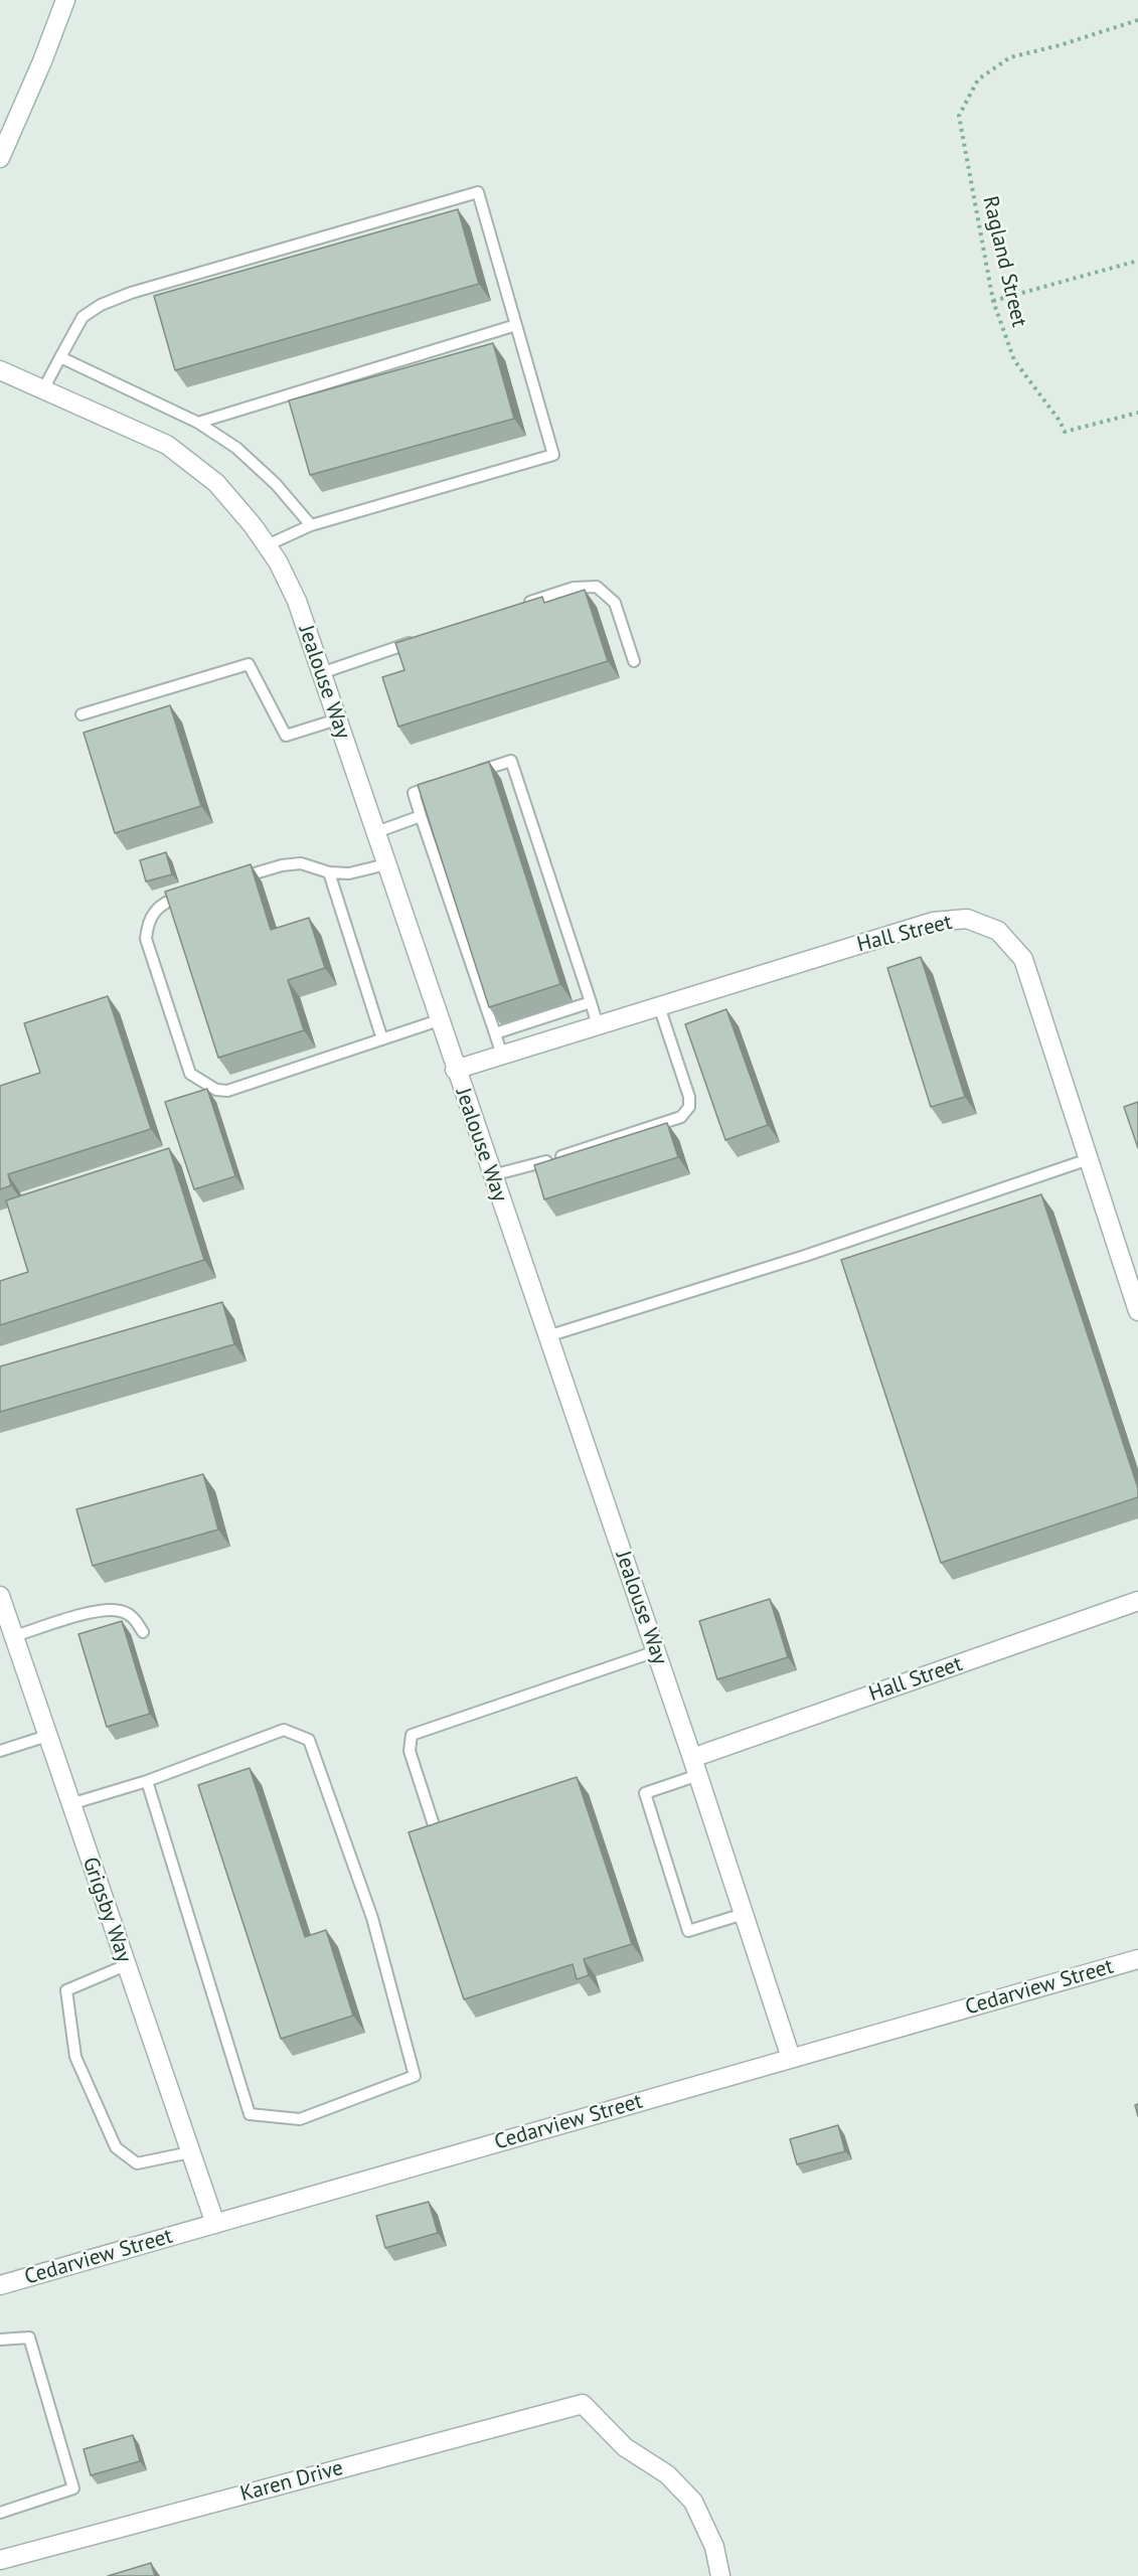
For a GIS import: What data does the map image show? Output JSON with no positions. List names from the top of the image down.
{
  "streets": {
    "street": [
      "Jealouse Way",
      "Hall Street",
      "Grigsby Way",
      "Cedarview Street",
      "Karen Drive"
    ],
    "path": ["Ragland Street"]
  },
  "crossings": [
    ["Jealouse Way", "Hall Street"],
    ["Jealouse Way", "Cedarview Street"],
    ["Grigsby Way", "Cedarview Street"]
  ]
}
